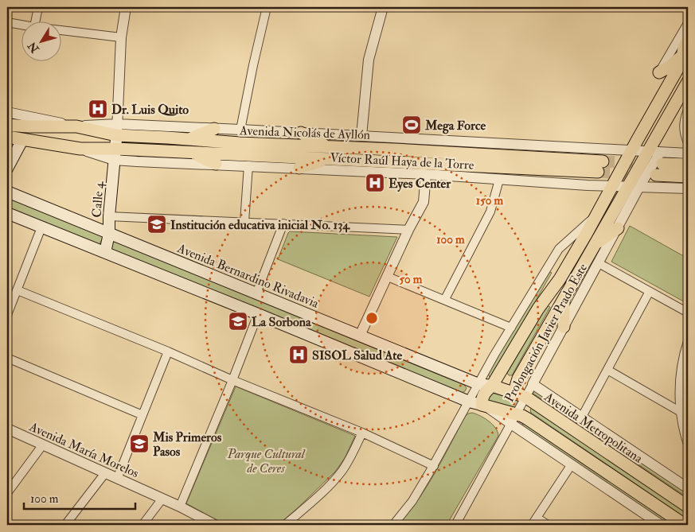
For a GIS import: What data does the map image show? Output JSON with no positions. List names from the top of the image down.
{
  "streets": {
    "main road": [
      "Avenida Nicolás de Ayllón",
      "Calle 4",
      "Avenida Bernardino Rivadavia",
      "Prolongación Javier Prado Este",
      "Avenida Metropolitana"
    ],
    "street": ["Víctor Raúl Haya de la Torre", "Avenida María Morelos"]
  },
  "crossings": [
    ["Avenida Nicolás de Ayllón", "Víctor Raúl Haya de la Torre"],
    ["Avenida Nicolás de Ayllón", "Calle 4"],
    ["Víctor Raúl Haya de la Torre", "Calle 4"],
    ["Víctor Raúl Haya de la Torre", "Prolongación Javier Prado Este"],
    ["Calle 4", "Avenida Bernardino Rivadavia"],
    ["Avenida Bernardino Rivadavia", "Prolongación Javier Prado Este"],
    ["Avenida Bernardino Rivadavia", "Avenida Metropolitana"],
    ["Prolongación Javier Prado Este", "Avenida Metropolitana"]
  ],
  "parks": ["Parque Cultural de Ceres"],
  "places": {
    "hospital": ["Dr. Luis Quito", "Eyes Center", "SISOL Salud Ate"],
    "sports": ["Mega Force"],
    "school or university": ["Institución educativa inicial No. 134", "La Sorbona", "Mis Primeros Pasos"]
  },
  "scale_bar": "100 m",
  "north": "bottom left",
  "rings": ["150 m", "100 m", "50 m"]
}
